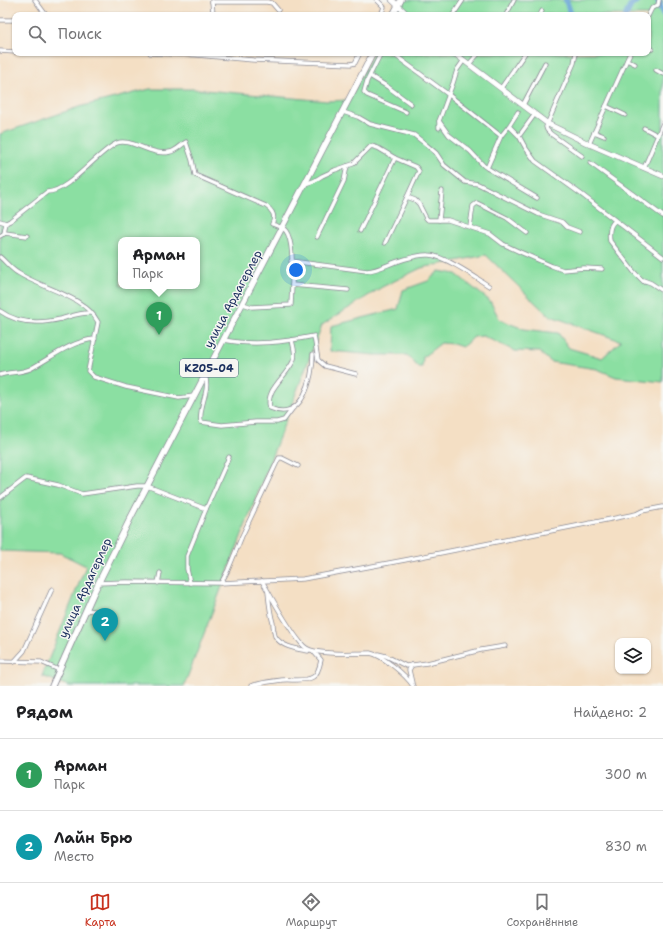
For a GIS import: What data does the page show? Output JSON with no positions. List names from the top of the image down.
{
  "streets": {
    "main road": ["улица Ардагерлер", "KZ05-04"]
  },
  "page": {
    "search": "Поиск",
    "popup": ["Арман", "Парк"],
    "pins": ["1", "2"],
    "heading": ["Рядом", "Найдено: 2"],
    "list": [
      {
        "mark": "1",
        "name": "Арман",
        "note": "Парк",
        "value": "300 m"
      },
      {
        "mark": "2",
        "name": "Лайн Брю",
        "note": "Место",
        "value": "830 m"
      }
    ],
    "nav": ["Карта", "Маршрут", "Сохранённые"]
  }
}
